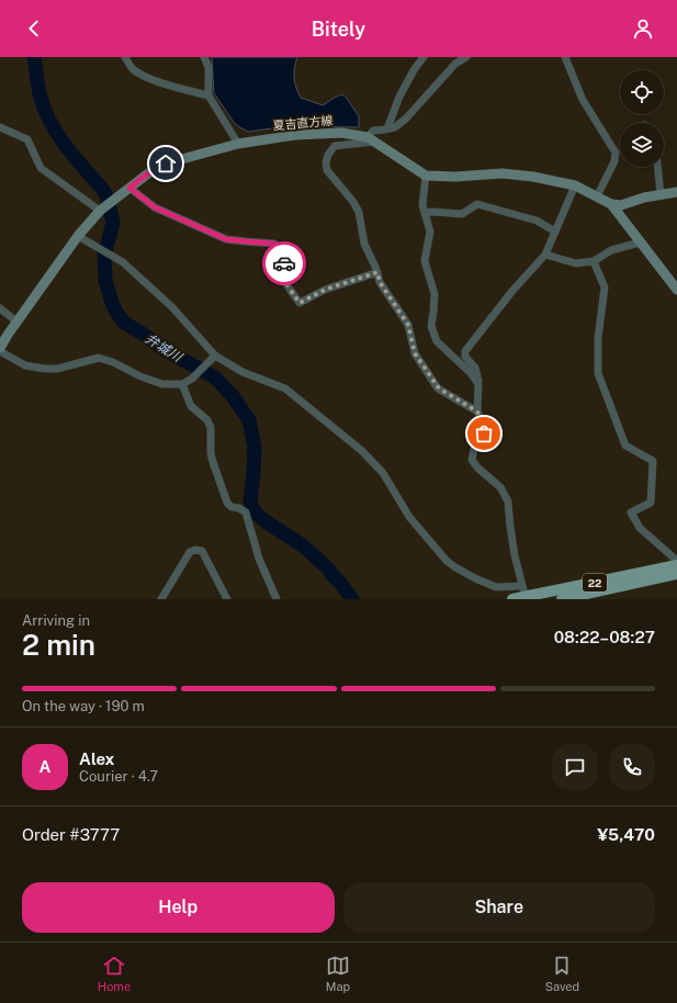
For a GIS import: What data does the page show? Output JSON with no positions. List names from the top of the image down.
{
  "streets": {
    "main road": ["夏吉直方線", "22"]
  },
  "water": ["弁城川"],
  "page": {
    "header": "Bitely",
    "heading": ["2 min", "Arriving in", "08:22–08:27"],
    "panel": [
      "Alex",
      "Courier · 4.7",
      "Order #3777",
      "¥5,470"
    ],
    "bar": "On the way · 190 m",
    "round": "A",
    "buttons": ["Help", "Share"],
    "tabs": ["Home", "Map", "Saved"]
  }
}
